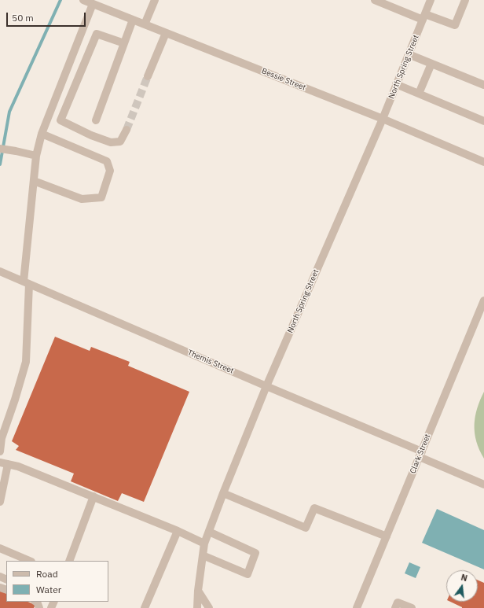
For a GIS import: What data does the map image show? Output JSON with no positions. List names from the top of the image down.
{
  "streets": {
    "street": [
      "North Spring Street",
      "Bessie Street",
      "Themis Street",
      "Clark Street"
    ]
  },
  "crossings": [
    ["North Spring Street", "Bessie Street"],
    ["North Spring Street", "Themis Street"],
    ["Themis Street", "Clark Street"]
  ],
  "legend": ["Road", "Water"],
  "scale_bar": "50 m",
  "north": "top"
}
